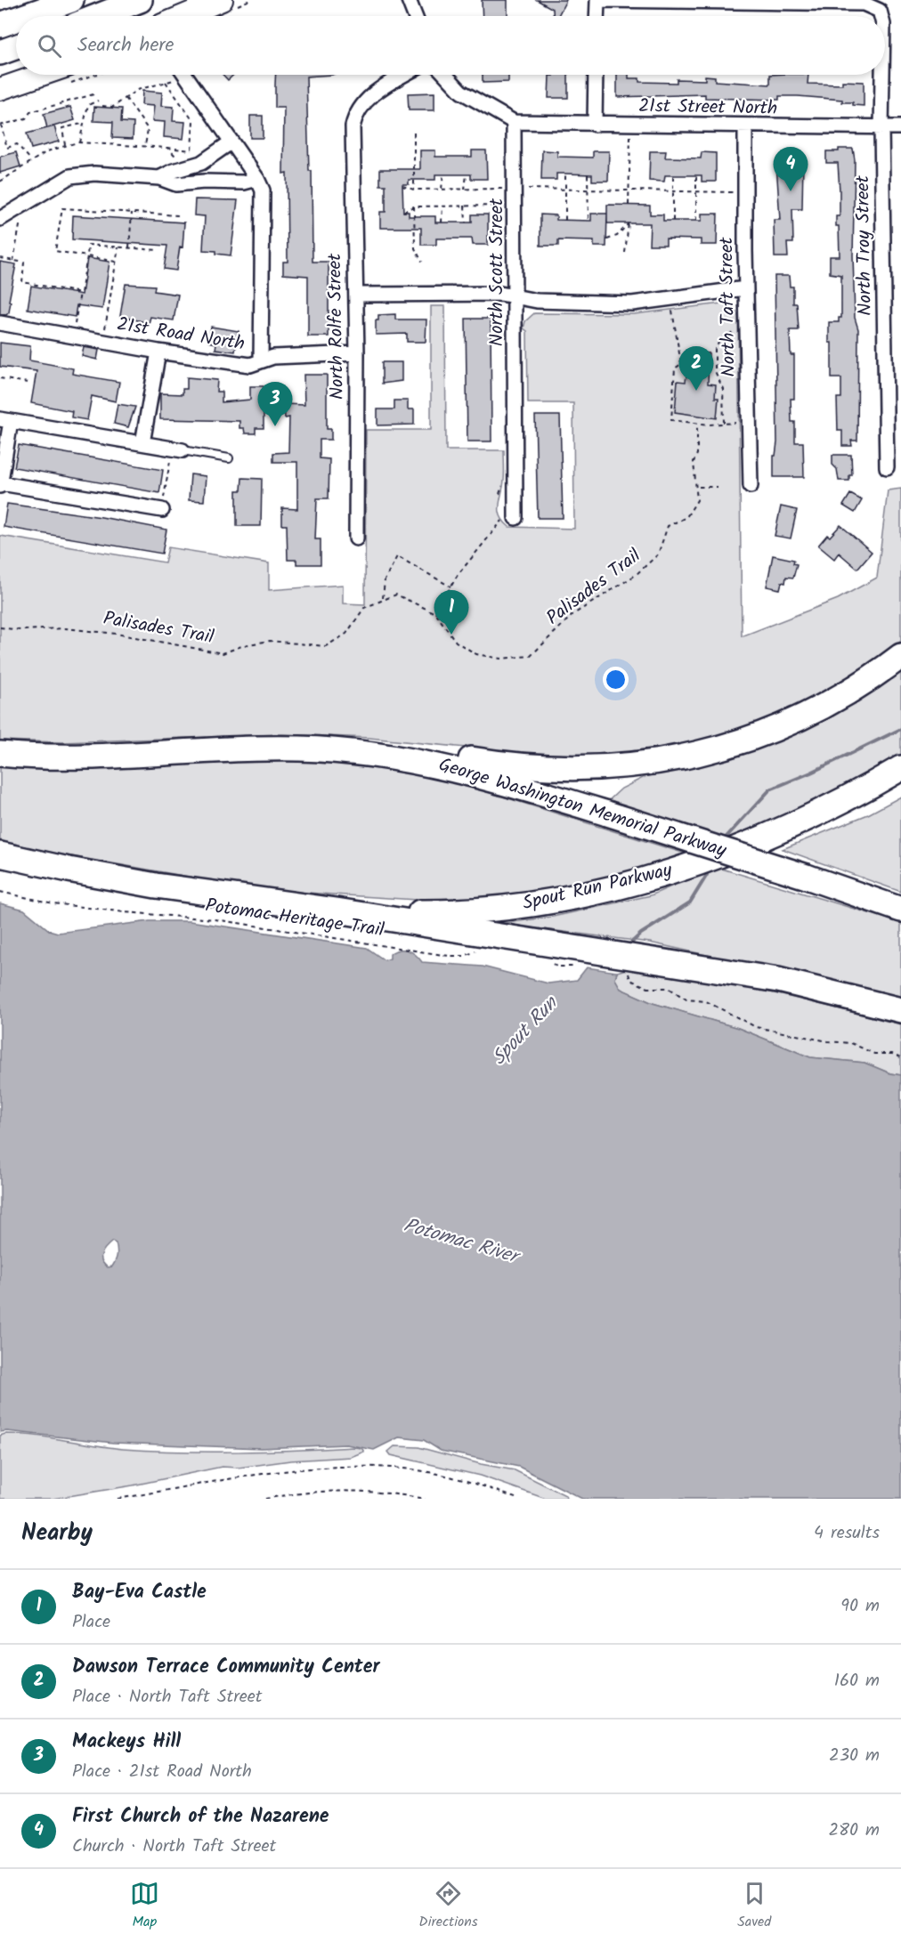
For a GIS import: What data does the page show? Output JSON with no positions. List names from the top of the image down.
{
  "streets": {
    "highway": ["George Washington Memorial Parkway", "Spout Run Parkway"],
    "street": [
      "21st Street North",
      "North Troy Street",
      "North Scott Street",
      "North Taft Street",
      "North Rolfe Street",
      "21st Road North"
    ],
    "path": ["Palisades Trail", "Potomac Heritage Trail"]
  },
  "crossings": [
    ["21st Street North", "North Troy Street"],
    ["21st Street North", "North Scott Street"],
    ["21st Street North", "North Taft Street"],
    ["North Rolfe Street", "21st Road North"]
  ],
  "water": ["Spout Run", "Potomac River"],
  "page": {
    "search": "Search here",
    "pins": [
      "4",
      "2",
      "3",
      "1"
    ],
    "heading": ["Nearby", "4 results"],
    "list": [
      {
        "mark": "1",
        "name": "Bay-Eva Castle",
        "note": "Place",
        "value": "90 m"
      },
      {
        "mark": "2",
        "name": "Dawson Terrace Community Center",
        "note": "Place · North Taft Street",
        "value": "160 m"
      },
      {
        "mark": "3",
        "name": "Mackeys Hill",
        "note": "Place · 21st Road North",
        "value": "230 m"
      },
      {
        "mark": "4",
        "name": "First Church of the Nazarene",
        "note": "Church · North Taft Street",
        "value": "280 m"
      }
    ],
    "nav": ["Map", "Directions", "Saved"]
  }
}
